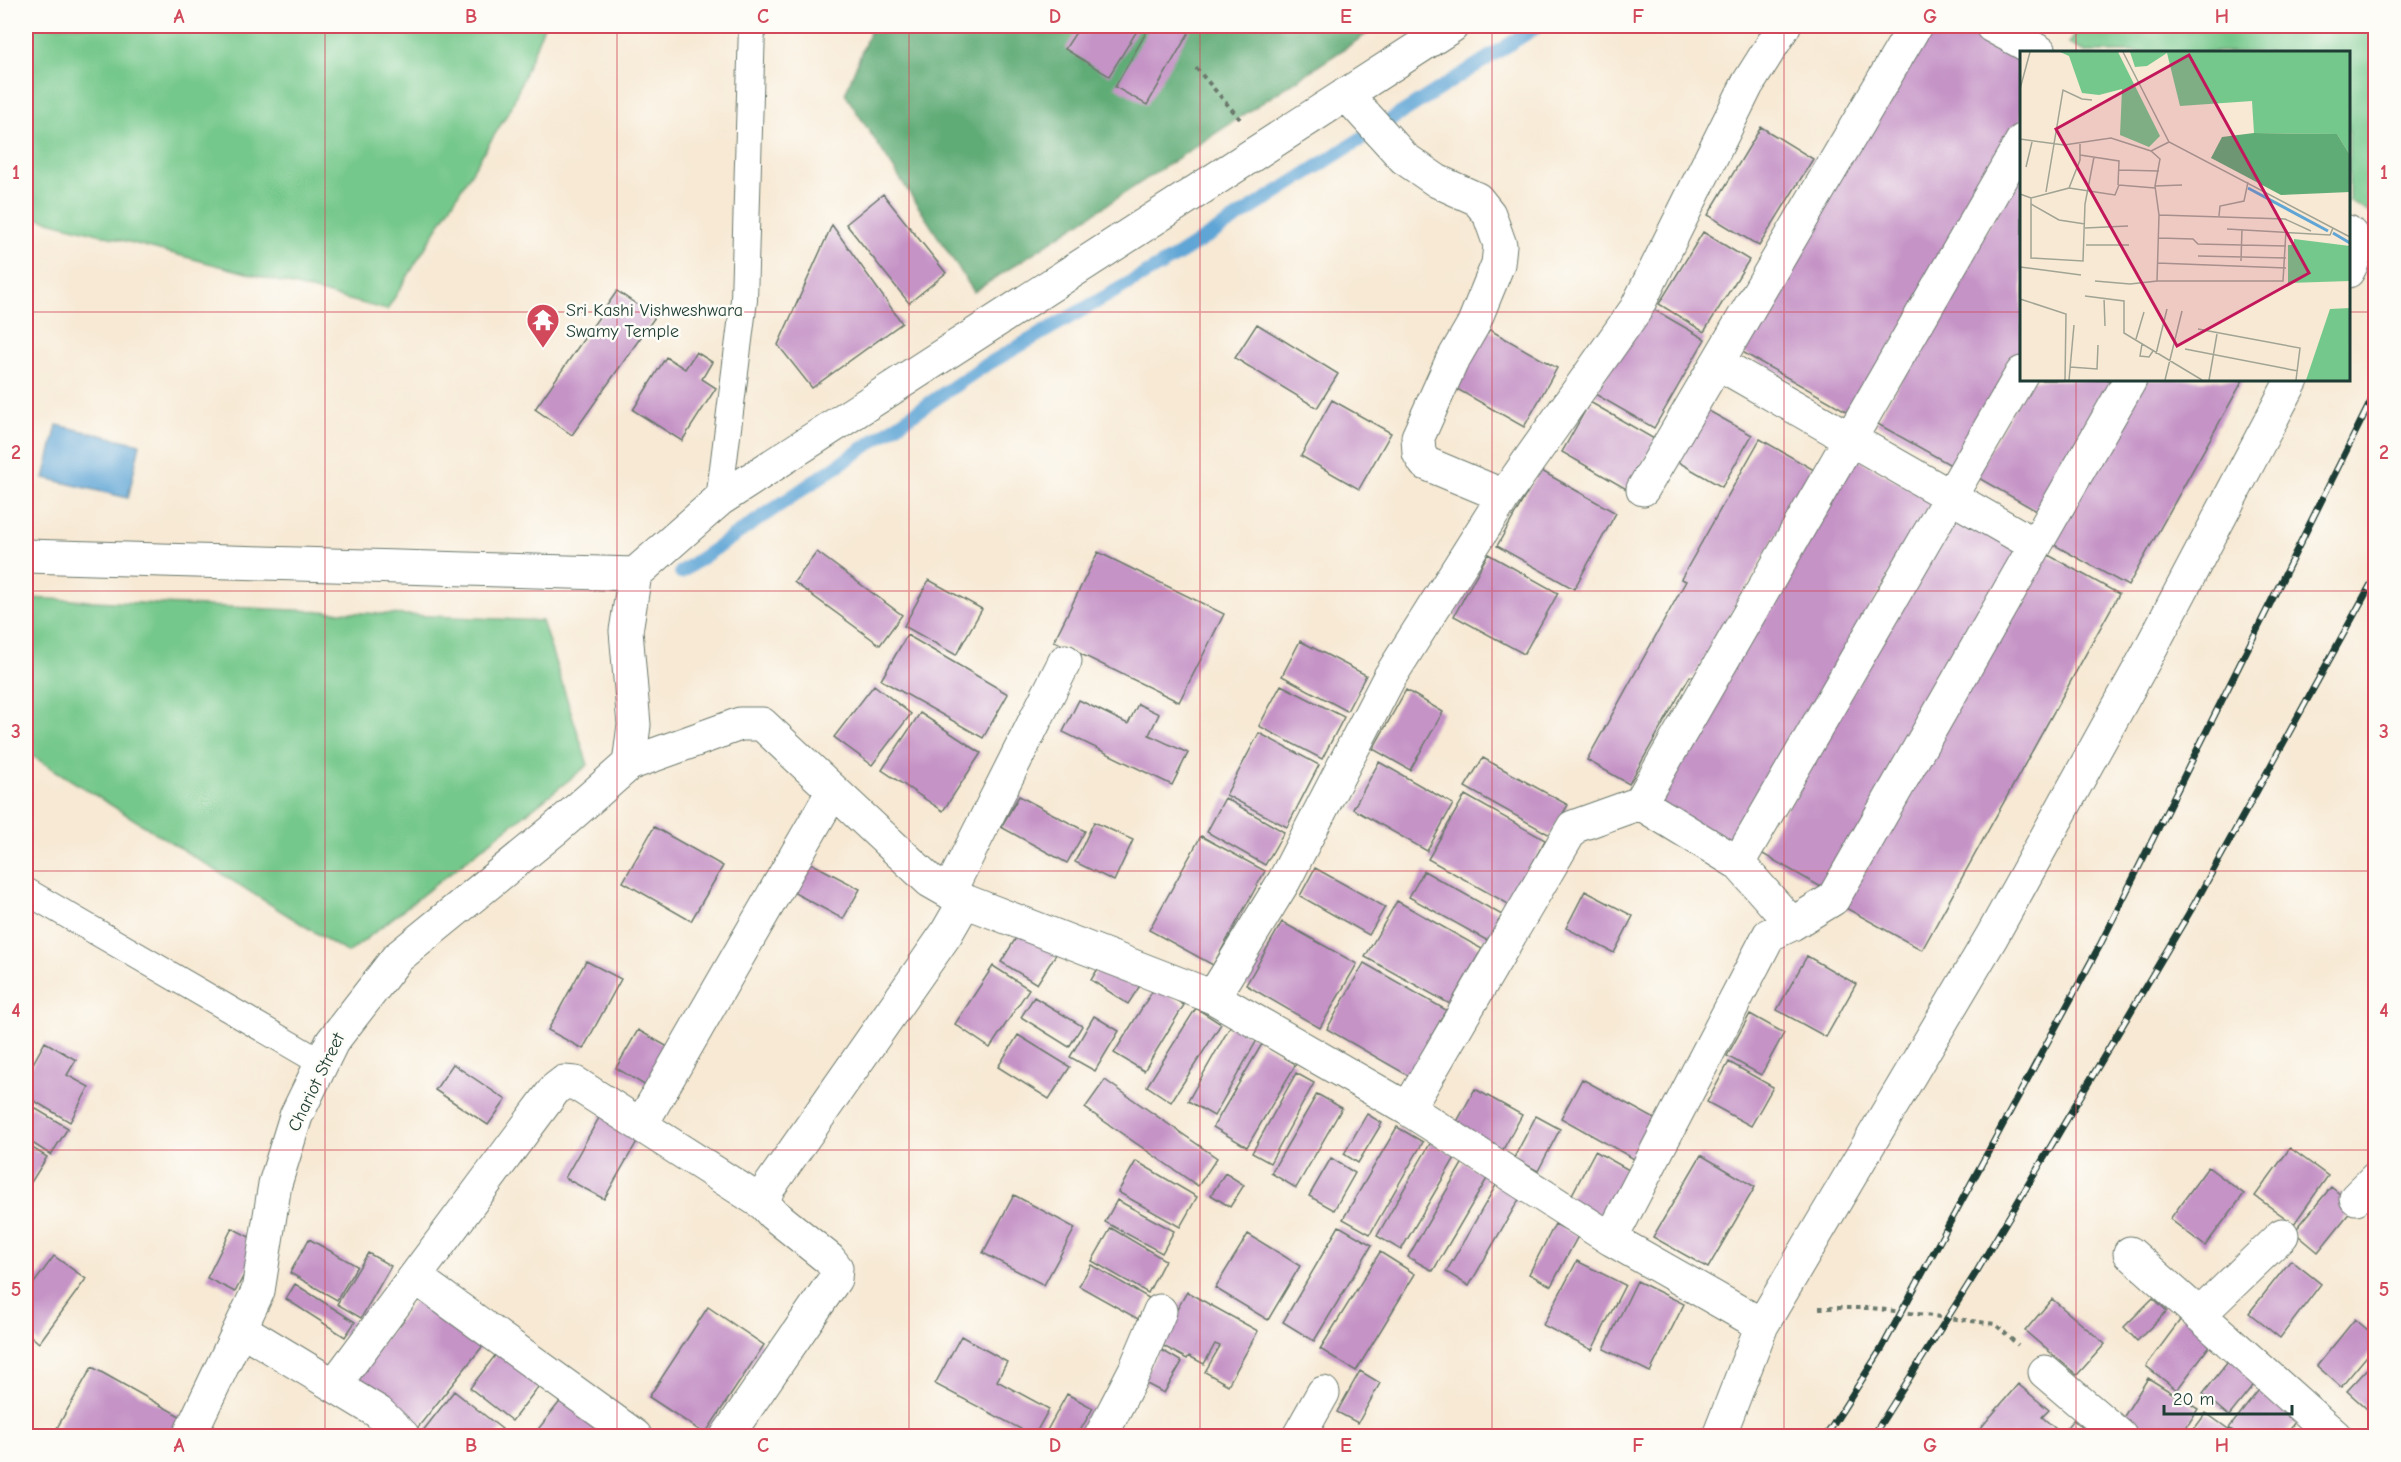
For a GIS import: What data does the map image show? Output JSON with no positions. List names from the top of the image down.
{
  "streets": {
    "street": ["Chariot Street"]
  },
  "places": {
    "temple": ["Sri Kashi Vishweshwara Swamy Temple"]
  },
  "scale_bar": "20 m",
  "grid": {
    "columns": [
      "A",
      "B",
      "C",
      "D",
      "E",
      "F",
      "G",
      "H"
    ],
    "rows": [
      "1",
      "2",
      "3",
      "4",
      "5"
    ]
  }
}
